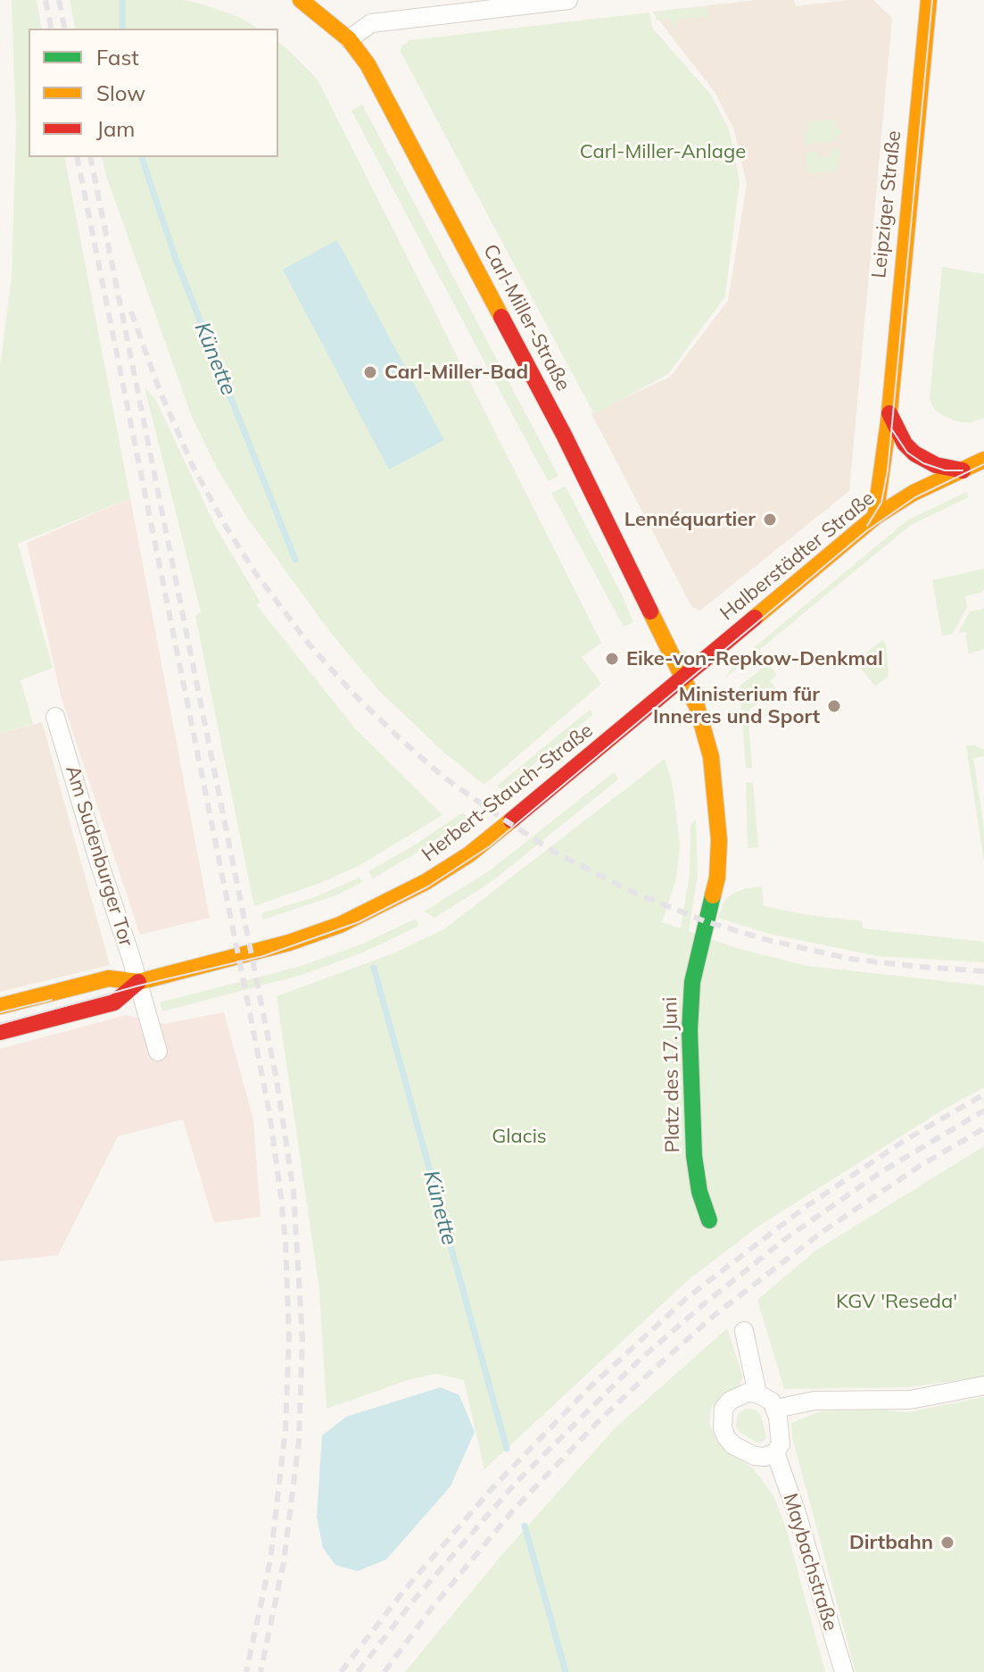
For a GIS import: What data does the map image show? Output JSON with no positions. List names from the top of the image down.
{
  "streets": {
    "main road": [
      "Leipziger Straße",
      "Carl-Miller-Straße",
      "Halberstädter Straße",
      "Herbert-Stauch-Straße",
      "Platz des 17. Juni"
    ],
    "street": ["Am Sudenburger Tor", "Maybachstraße"]
  },
  "crossings": [
    ["Leipziger Straße", "Halberstädter Straße"],
    ["Carl-Miller-Straße", "Halberstädter Straße"],
    ["Carl-Miller-Straße", "Herbert-Stauch-Straße"],
    ["Carl-Miller-Straße", "Platz des 17. Juni"],
    ["Halberstädter Straße", "Herbert-Stauch-Straße"],
    ["Halberstädter Straße", "Platz des 17. Juni"],
    ["Herbert-Stauch-Straße", "Am Sudenburger Tor"],
    ["Herbert-Stauch-Straße", "Platz des 17. Juni"]
  ],
  "water": ["Künette"],
  "parks": ["Carl-Miller-Anlage", "Glacis", "KGV 'Reseda'"],
  "places": [
    "Carl-Miller-Bad",
    "Lennéquartier",
    "Eike-von-Repkow-Denkmal",
    "Ministerium für Inneres und Sport",
    "Dirtbahn"
  ],
  "legend": ["Fast", "Slow", "Jam"]
}
